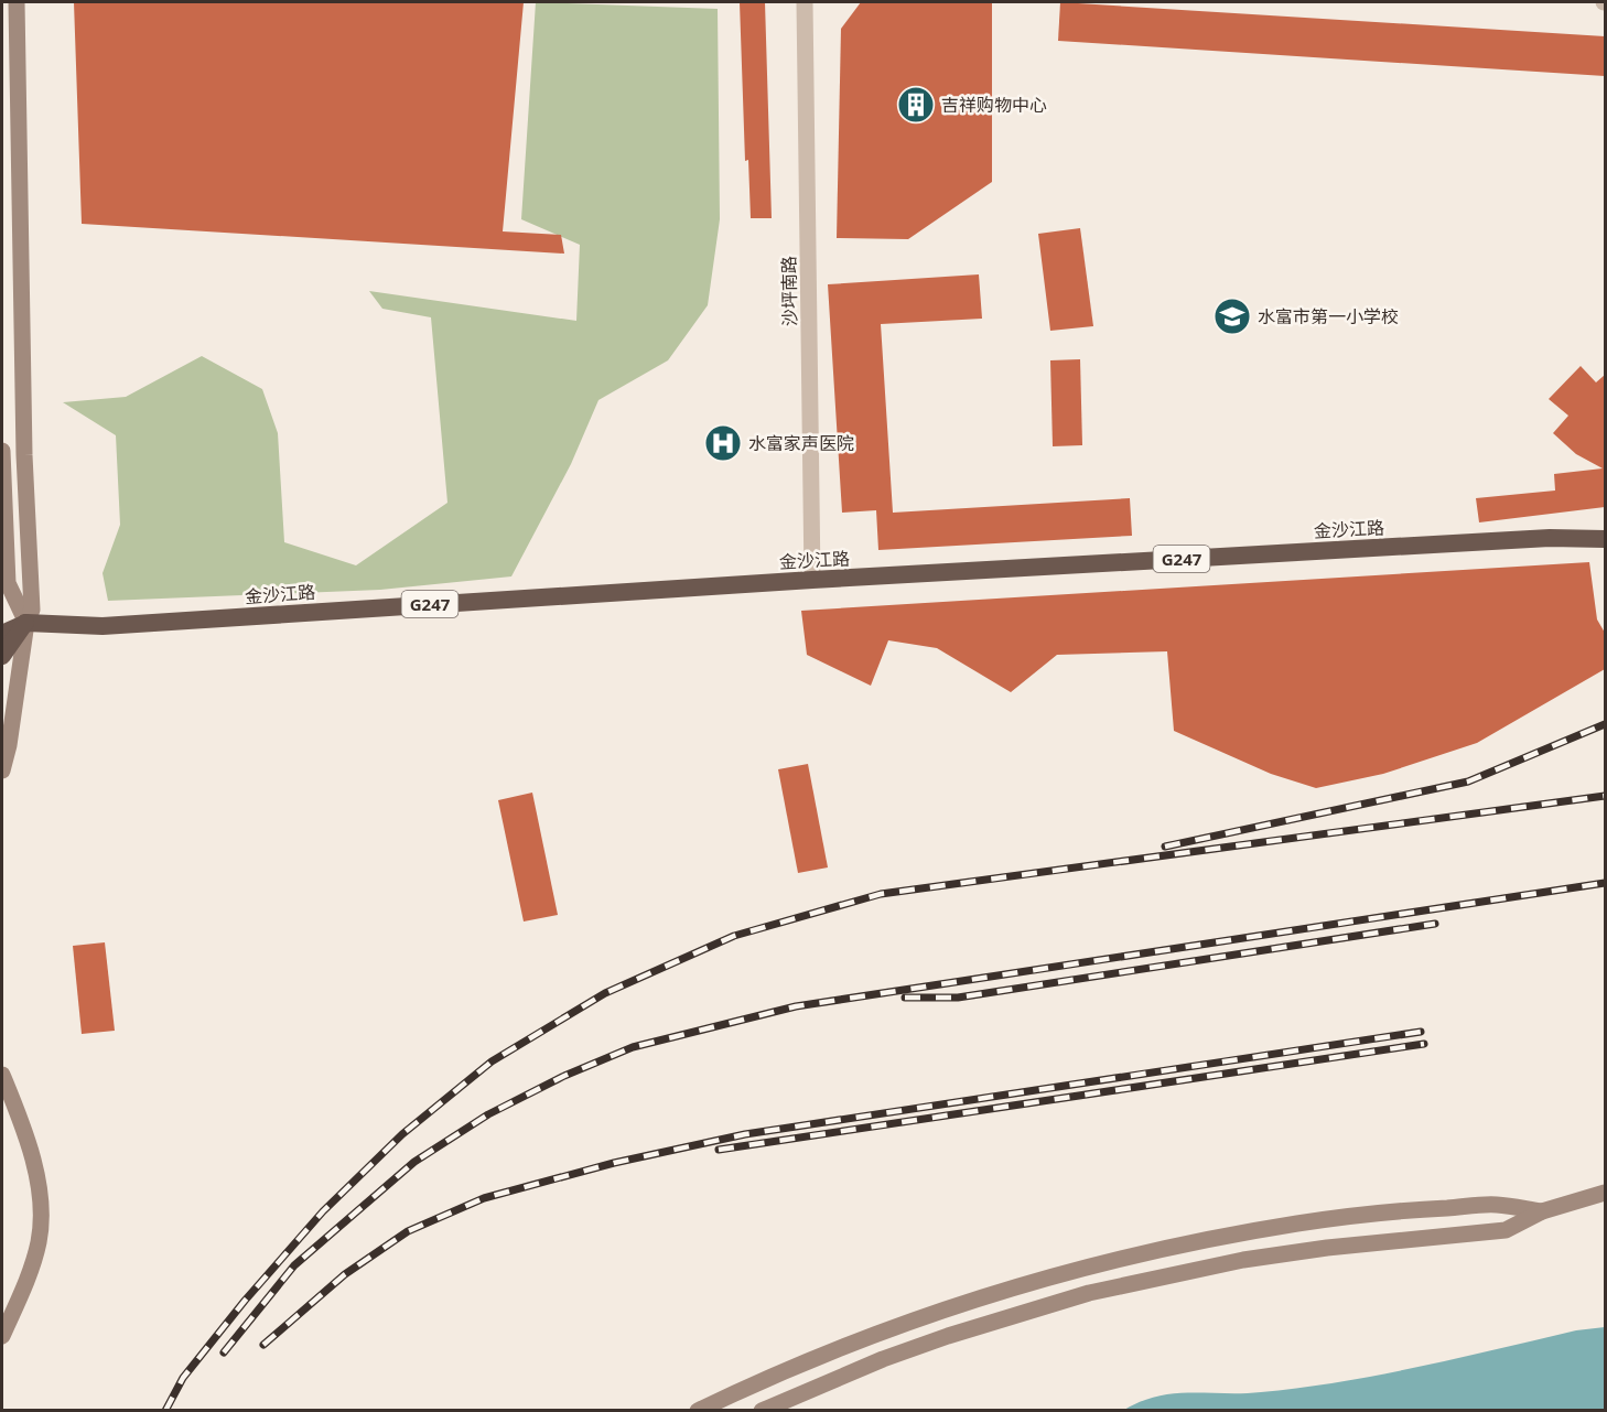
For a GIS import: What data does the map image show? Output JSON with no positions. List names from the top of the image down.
{
  "streets": {
    "highway": ["金沙江路", "G247"],
    "street": ["沙坪南路"]
  },
  "crossings": [
    ["沙坪南路", "金沙江路"],
    ["金沙江路", "G247"]
  ],
  "places": {
    "building": ["吉祥购物中心"],
    "school or university": ["水富市第一小学校"],
    "hospital": ["水富家声医院"]
  }
}
